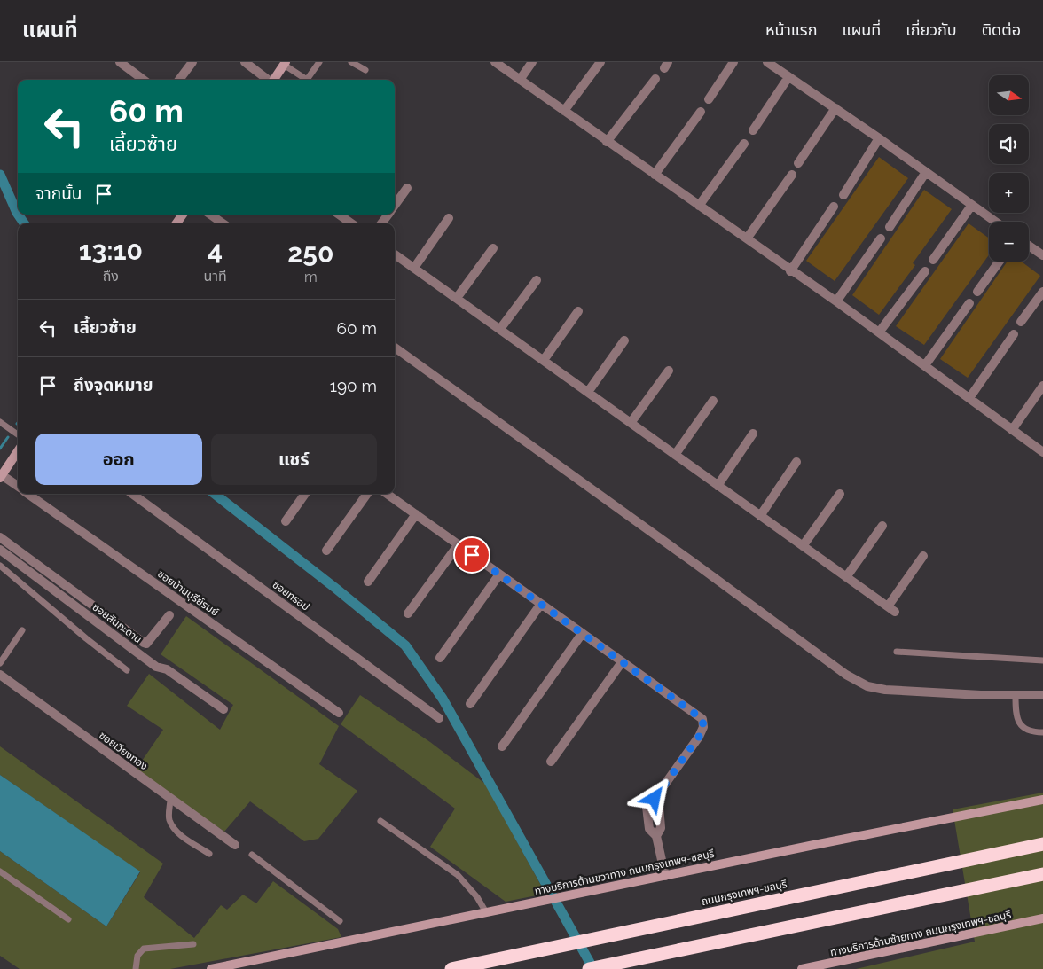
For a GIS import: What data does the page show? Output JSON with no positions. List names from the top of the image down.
{
  "streets": {
    "highway": ["ถนนกรุงเทพฯ-ชลบุรี"],
    "main road": ["ทางบริการด้านขวาทาง ถนนกรุงเทพฯ-ชลบุรี", "ทางบริการด้านซ้ายทาง ถนนกรุงเทพฯ-ชลบุรี"],
    "street": [
      "ซอยบ้านบุรีย์รมย์",
      "ซอยทรอป",
      "ซอยสันกะดาน",
      "ซอยเวียงทอง"
    ]
  },
  "north": "right",
  "page": {
    "header": "แผนที่",
    "nav": [
      "หน้าแรก",
      "แผนที่",
      "เกี่ยวกับ",
      "ติดต่อ"
    ],
    "map_buttons": ["+", "−"],
    "turn": ["60 m", "เลี้ยวซ้าย"],
    "then": "จากนั้น",
    "eta": [
      "13:10",
      "ถึง",
      "4",
      "นาที",
      "250",
      "m"
    ],
    "list": [
      {
        "name": "เลี้ยวซ้าย",
        "value": "60 m"
      },
      {
        "name": "ถึงจุดหมาย",
        "value": "190 m"
      }
    ],
    "buttons": ["ออก", "แชร์"]
  }
}
